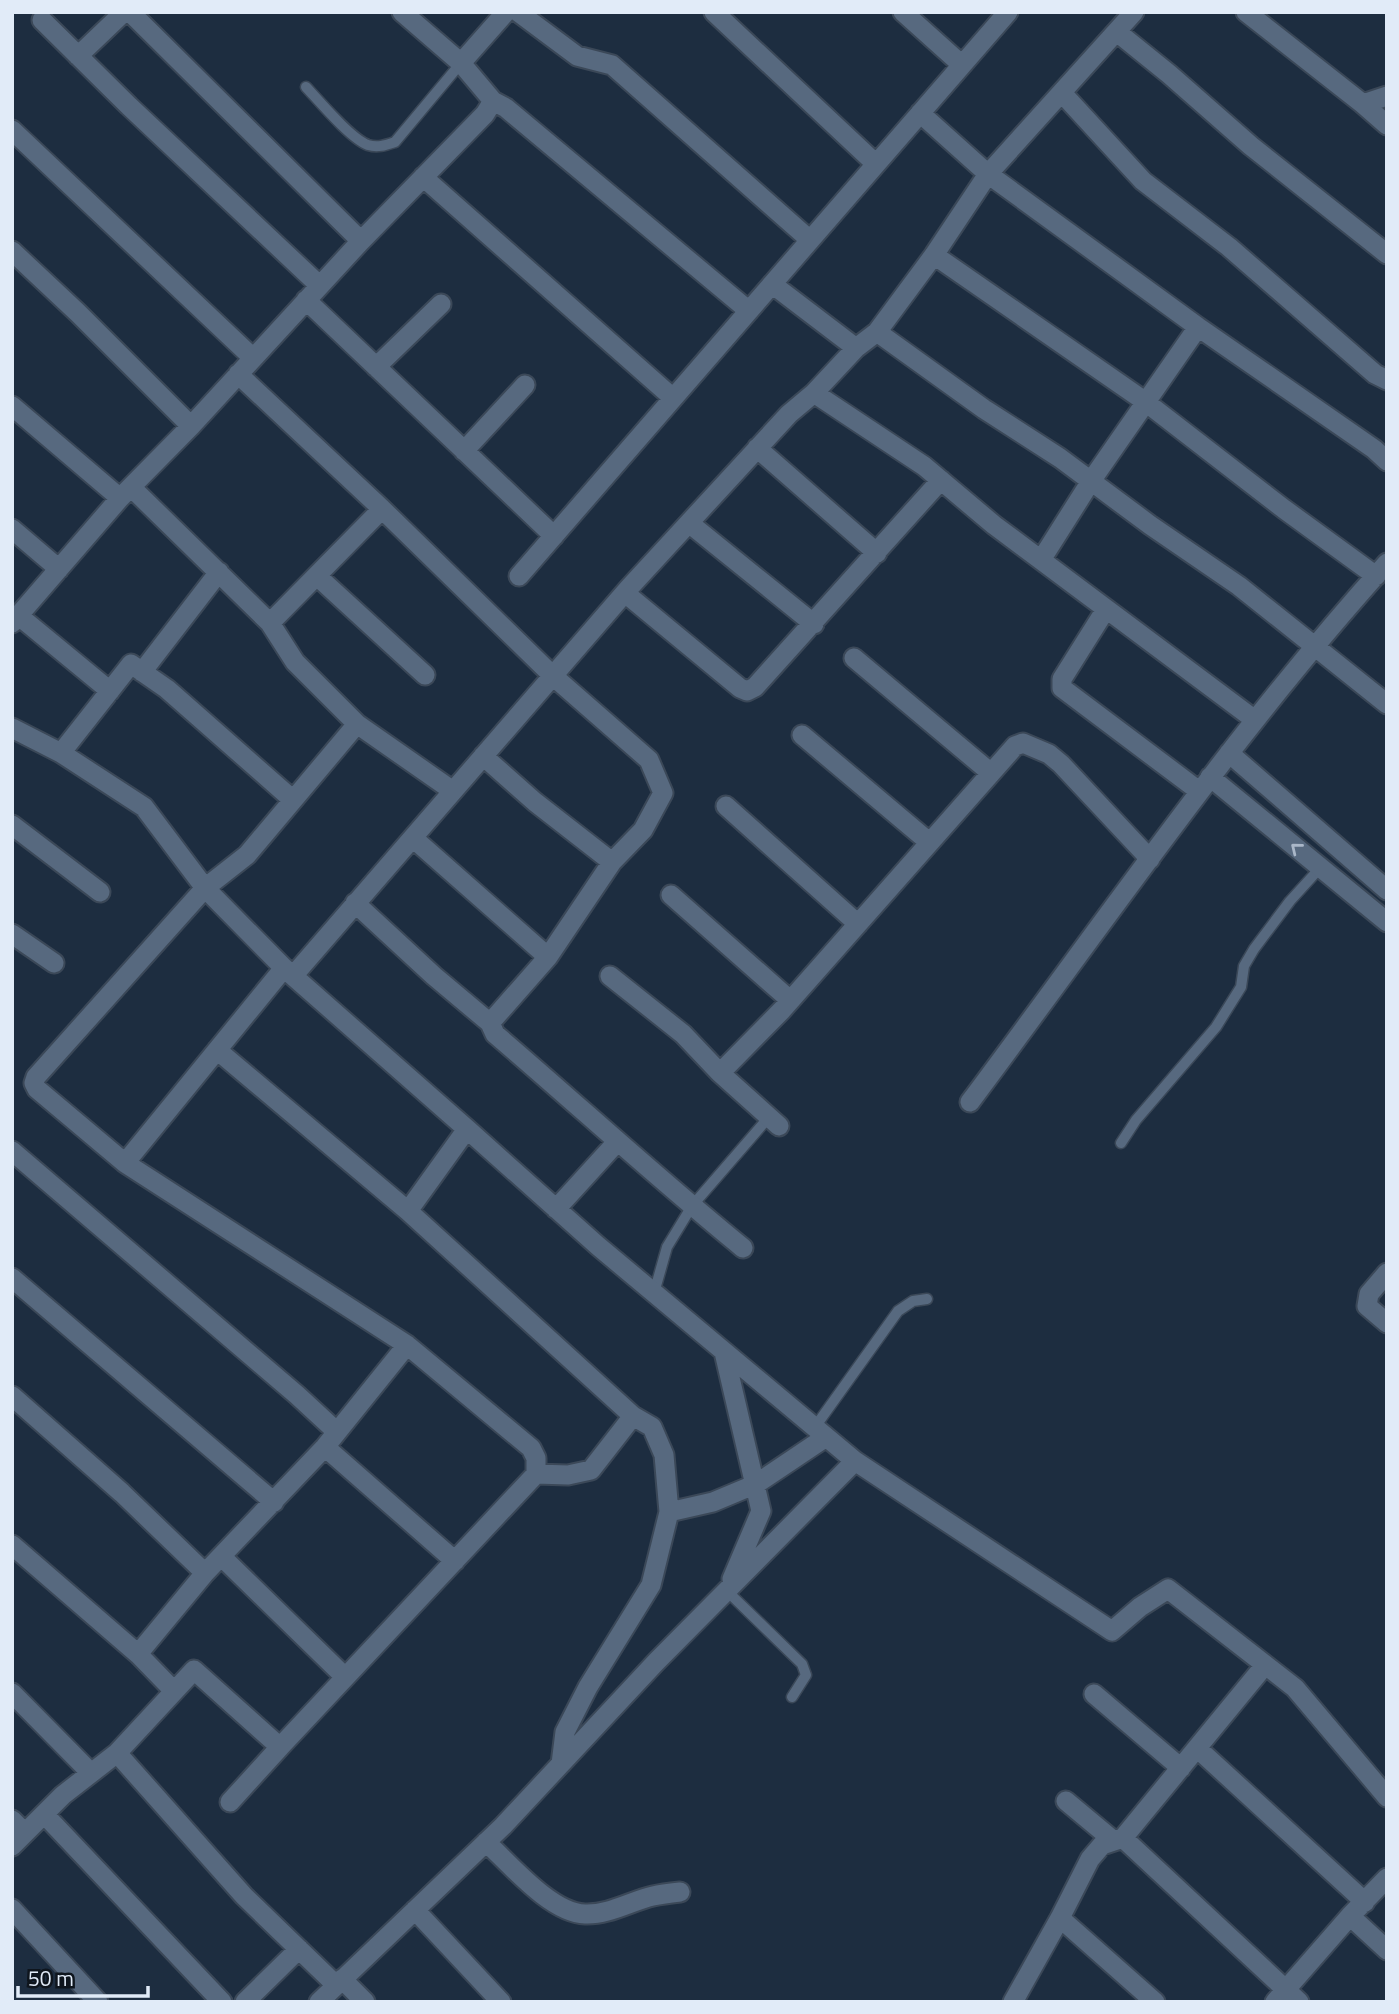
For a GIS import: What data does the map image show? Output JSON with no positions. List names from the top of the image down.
{
  "scale_bar": "50 m"
}
